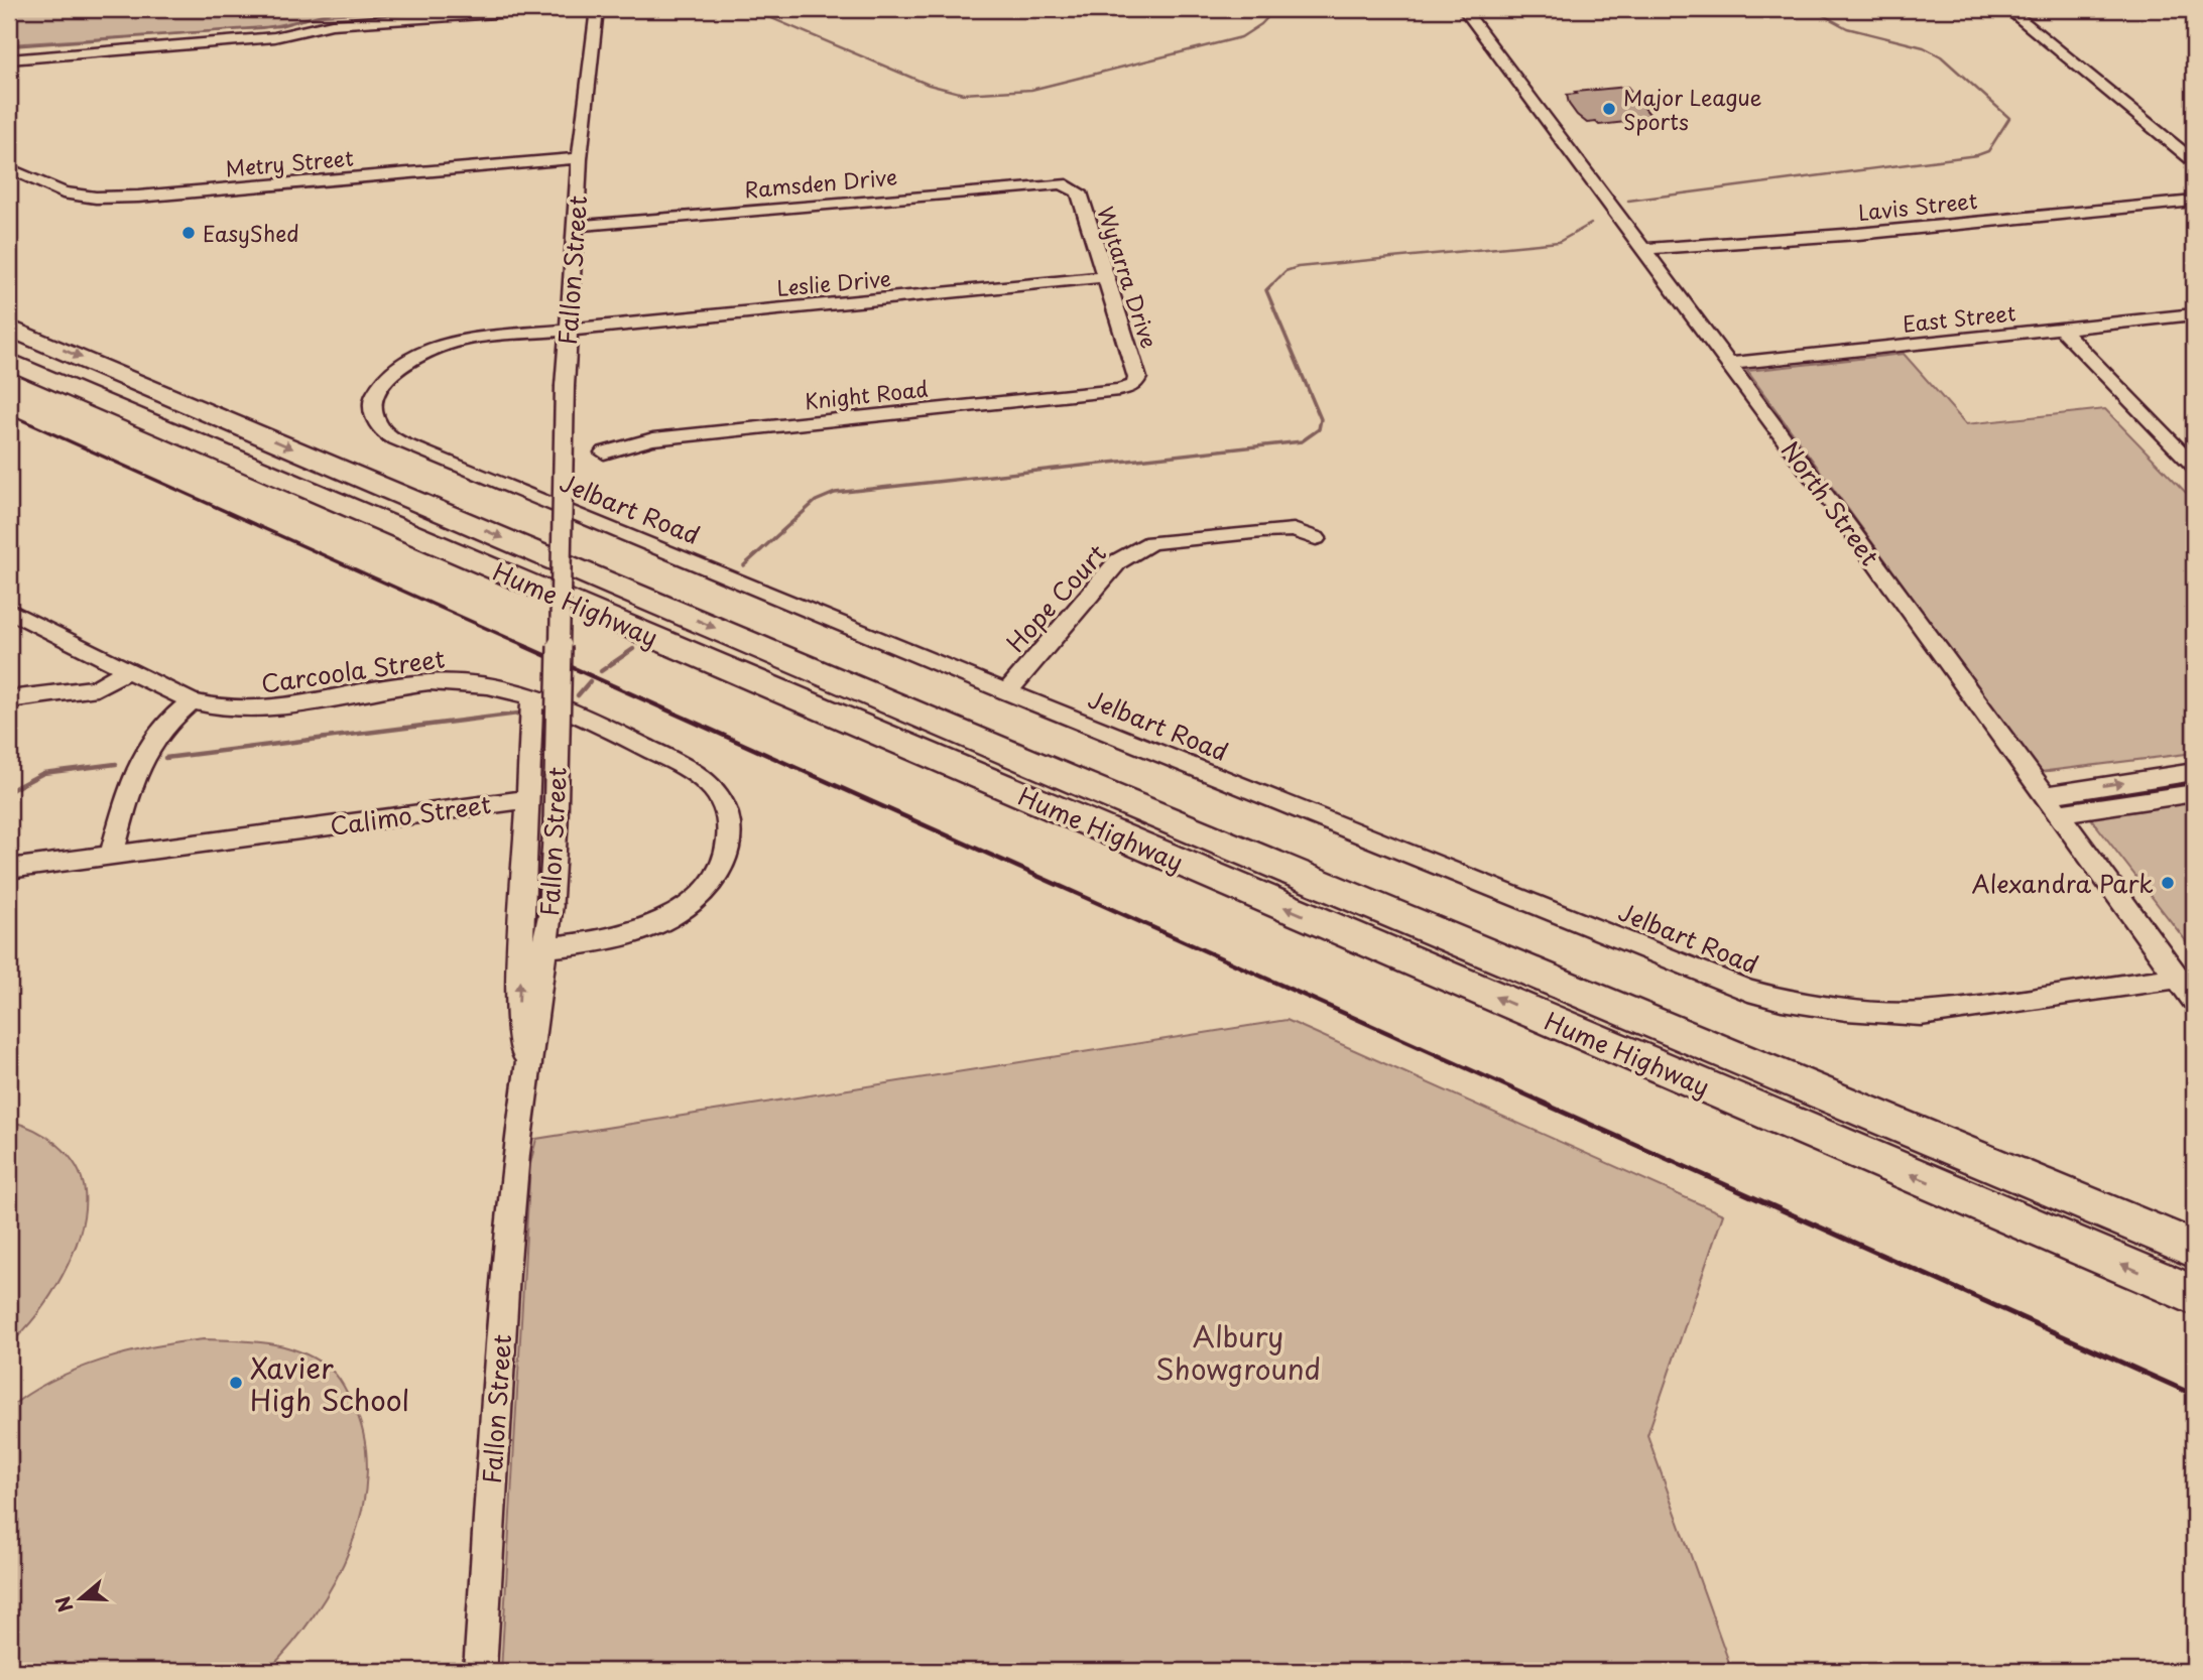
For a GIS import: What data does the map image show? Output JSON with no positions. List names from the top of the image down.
{
  "streets": {
    "highway": ["Hume Highway"],
    "street": [
      "Metry Street",
      "Ramsden Drive",
      "Lavis Street",
      "Fallon Street",
      "Wytarra Drive",
      "Leslie Drive",
      "East Street",
      "Knight Road",
      "North Street",
      "Jelbart Road",
      "Hope Court",
      "Carcoola Street",
      "Calimo Street"
    ]
  },
  "crossings": [
    ["Metry Street", "Fallon Street"],
    ["Ramsden Drive", "Fallon Street"],
    ["Ramsden Drive", "Wytarra Drive"],
    ["Lavis Street", "North Street"],
    ["Fallon Street", "Leslie Drive"],
    ["Fallon Street", "Jelbart Road"],
    ["Fallon Street", "Carcoola Street"],
    ["Fallon Street", "Calimo Street"],
    ["Wytarra Drive", "Leslie Drive"],
    ["Wytarra Drive", "Knight Road"],
    ["Leslie Drive", "Jelbart Road"],
    ["East Street", "North Street"],
    ["North Street", "Jelbart Road"],
    ["Jelbart Road", "Hope Court"]
  ],
  "one_way": ["Calimo Street"],
  "parks": ["Albury Showground"],
  "places": [
    "Major League Sports",
    "EasyShed",
    "Alexandra Park",
    "Xavier High School"
  ],
  "north": "left"
}
